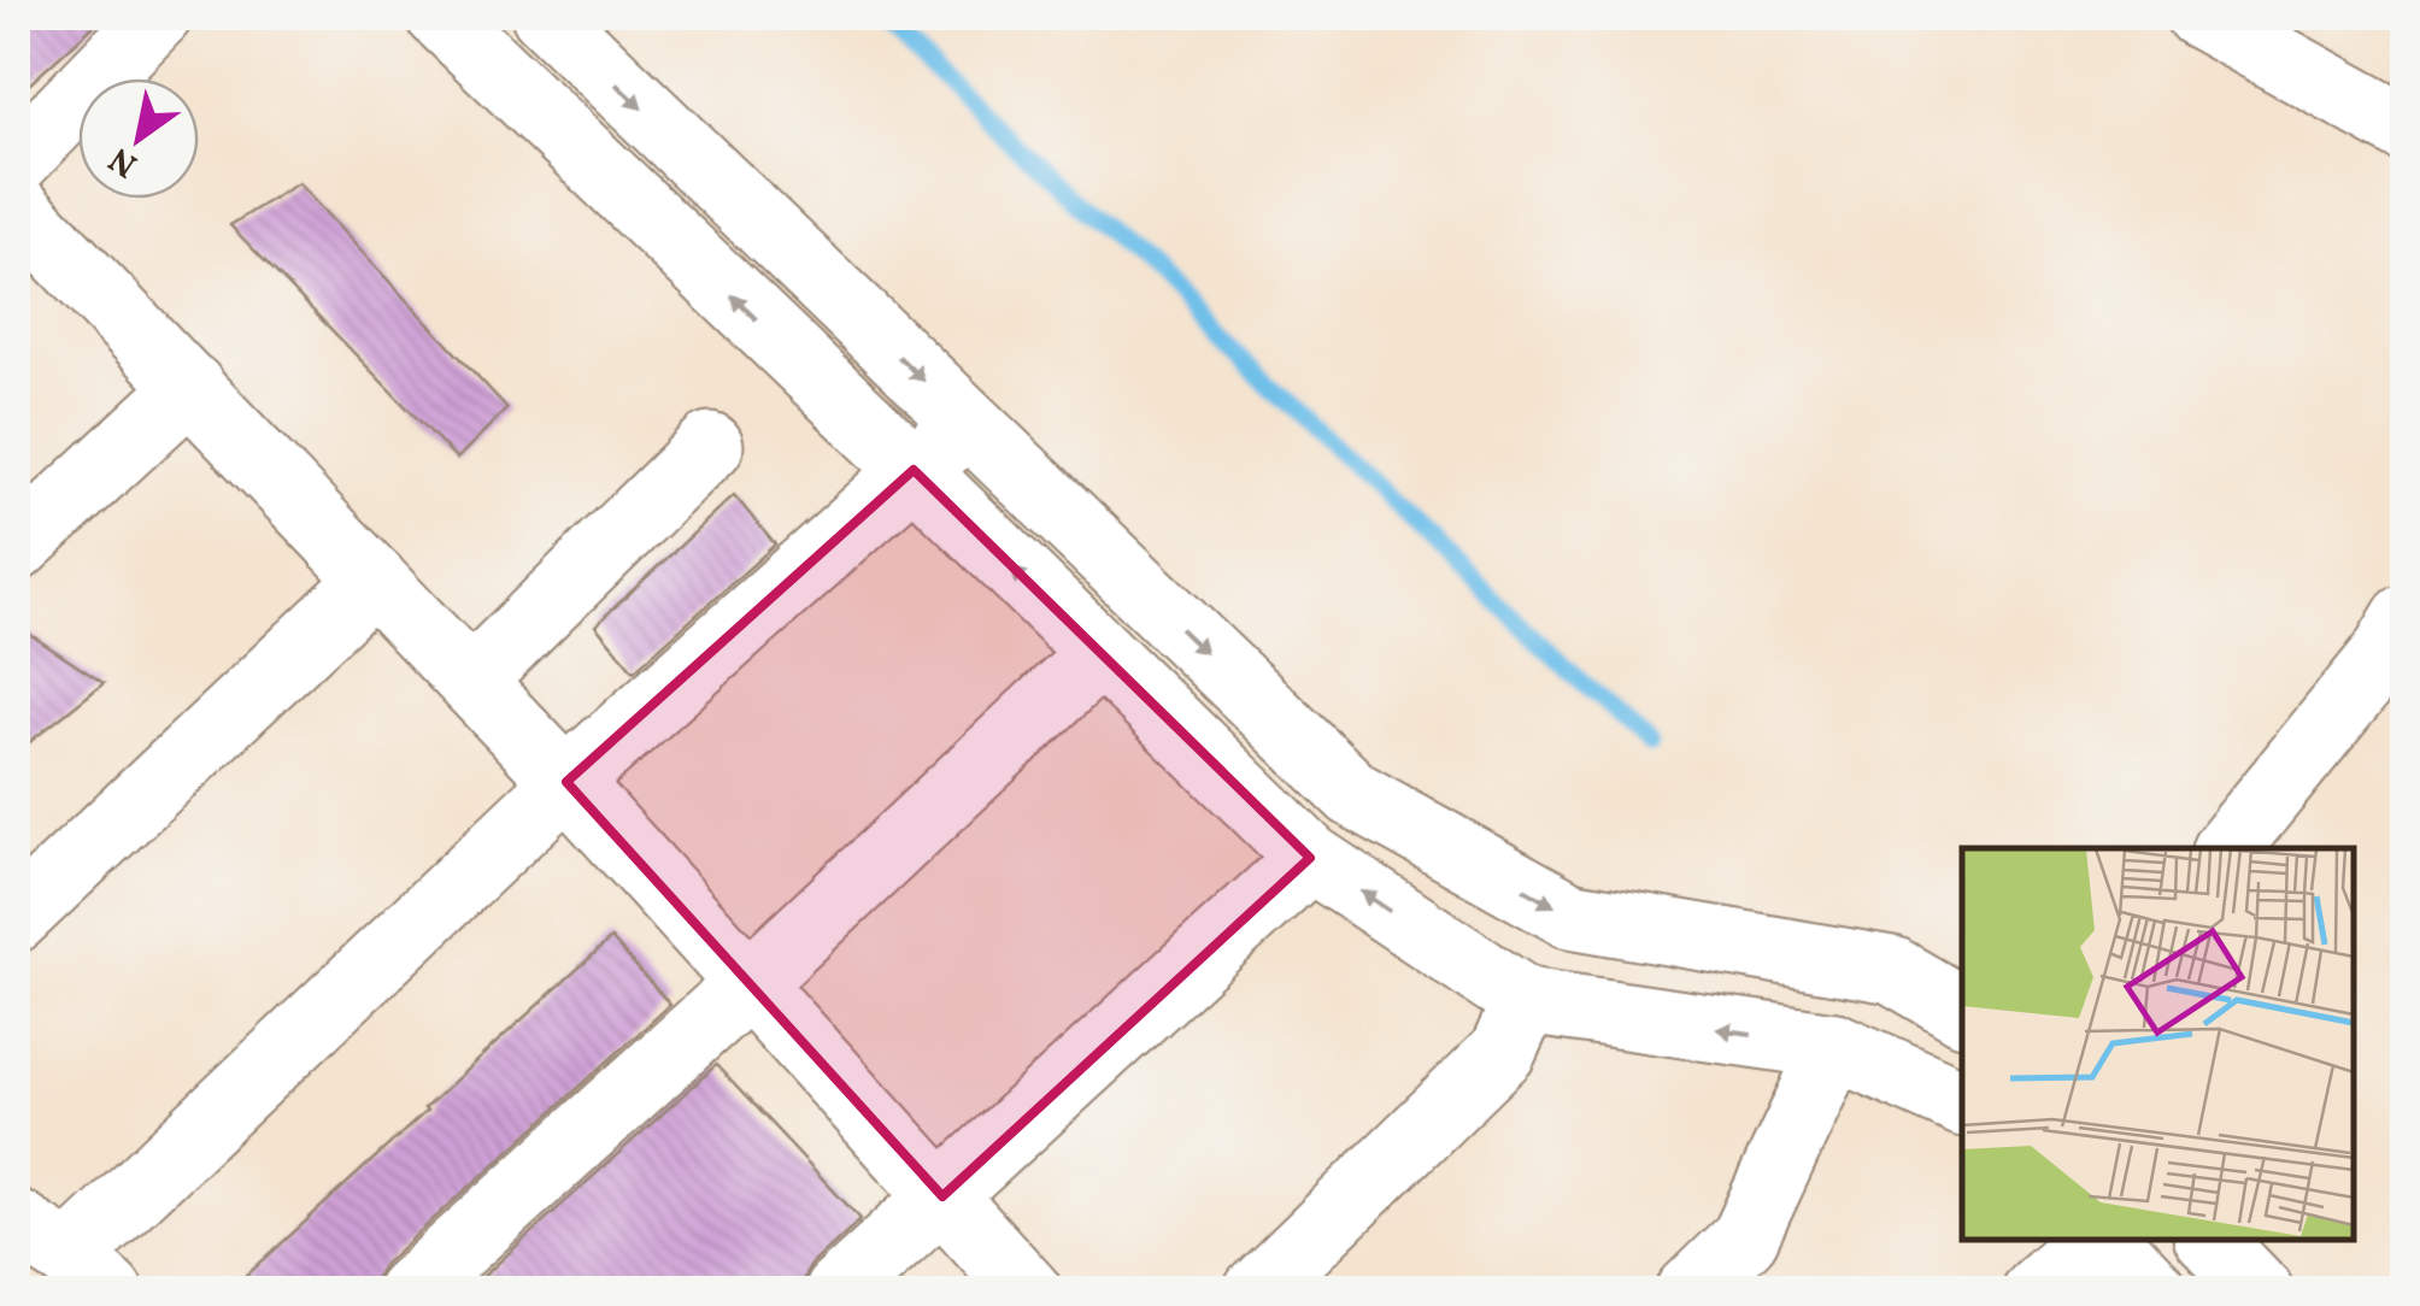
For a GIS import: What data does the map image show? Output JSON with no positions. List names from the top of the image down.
{
  "north": "bottom left"
}
